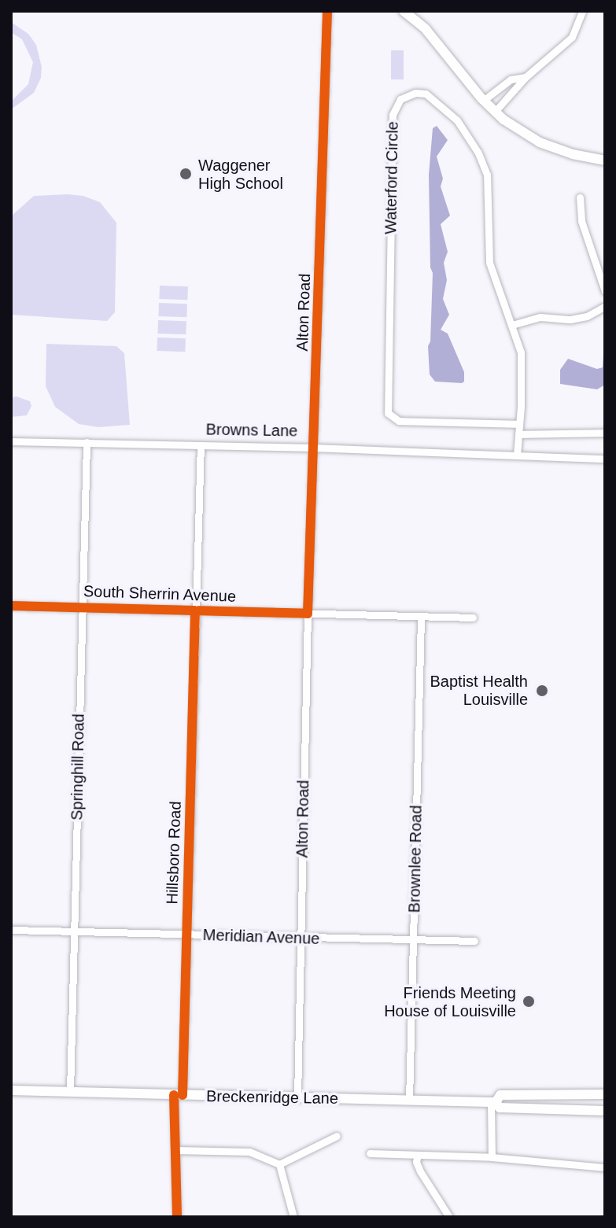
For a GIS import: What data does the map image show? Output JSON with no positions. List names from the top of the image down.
{
  "streets": {
    "main road": ["Breckenridge Lane"],
    "street": [
      "Waterford Circle",
      "Alton Road",
      "Browns Lane",
      "South Sherrin Avenue",
      "Springhill Road",
      "Hillsboro Road",
      "Brownlee Road",
      "Meridian Avenue"
    ]
  },
  "crossings": [
    ["Waterford Circle", "Browns Lane"],
    ["Alton Road", "Browns Lane"],
    ["Alton Road", "South Sherrin Avenue"],
    ["Alton Road", "Meridian Avenue"],
    ["Alton Road", "Breckenridge Lane"],
    ["Browns Lane", "Springhill Road"],
    ["Browns Lane", "Hillsboro Road"],
    ["South Sherrin Avenue", "Springhill Road"],
    ["South Sherrin Avenue", "Hillsboro Road"],
    ["South Sherrin Avenue", "Brownlee Road"],
    ["Springhill Road", "Meridian Avenue"],
    ["Springhill Road", "Breckenridge Lane"],
    ["Hillsboro Road", "Meridian Avenue"],
    ["Hillsboro Road", "Breckenridge Lane"],
    ["Brownlee Road", "Meridian Avenue"],
    ["Brownlee Road", "Breckenridge Lane"]
  ],
  "places": ["Waggener High School", "Baptist Health Louisville", "Friends Meeting House of Louisville"]
}
